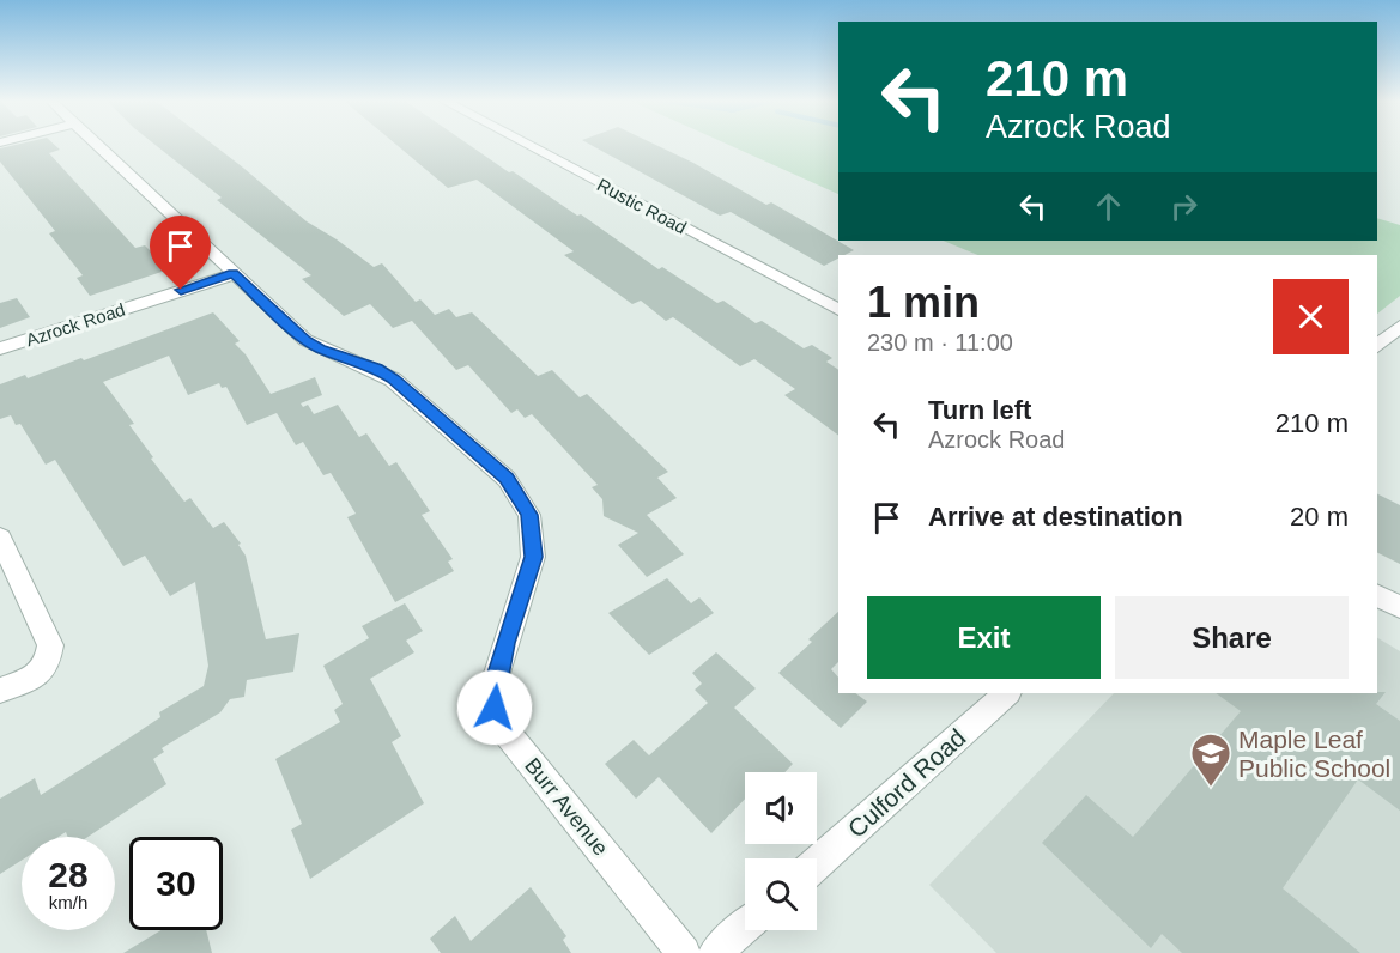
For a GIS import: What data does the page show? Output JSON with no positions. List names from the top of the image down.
{
  "streets": {
    "street": [
      "Rustic Road",
      "Azrock Road",
      "Culford Road",
      "Burr Avenue"
    ]
  },
  "crossings": [
    ["Azrock Road", "Burr Avenue"]
  ],
  "places": {
    "school or university": ["Maple Leaf Public School"]
  },
  "page": {
    "turn": ["210 m", "Azrock Road"],
    "heading": ["1 min", "230 m · 11:00"],
    "list": [
      {
        "name": "Turn left",
        "note": "Azrock Road",
        "value": "210 m"
      },
      {
        "name": "Arrive at destination",
        "value": "20 m"
      }
    ],
    "buttons": ["Exit", "Share"],
    "speed": "28 km/h",
    "limit": "30"
  }
}
